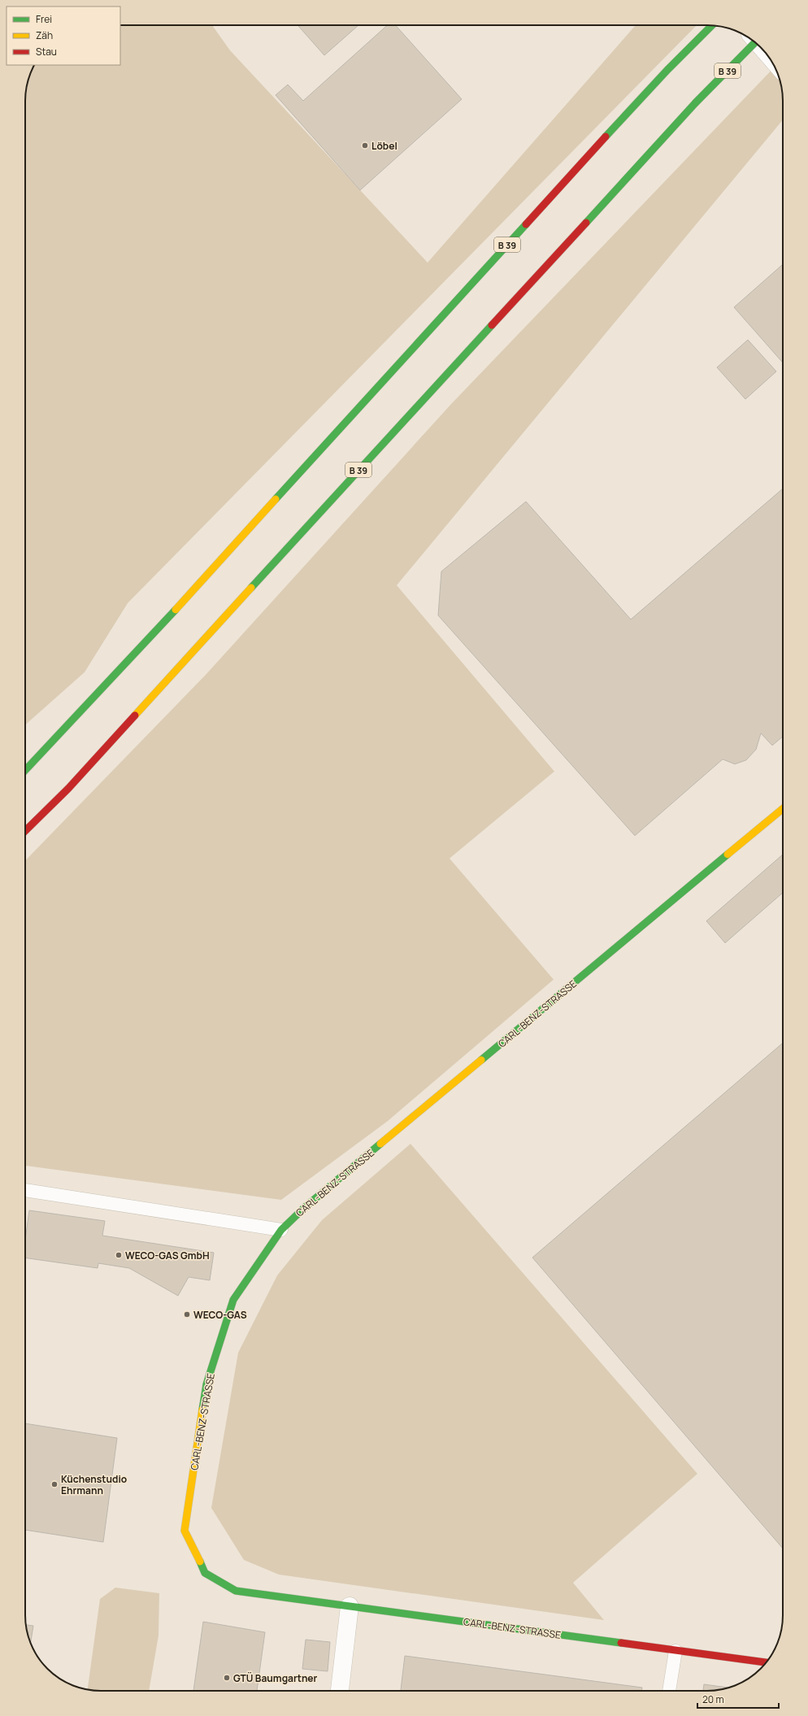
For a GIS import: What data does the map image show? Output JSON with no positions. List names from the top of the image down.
{
  "streets": {
    "main road": ["B 39", "CARL-BENZ-STRASSE"]
  },
  "places": [
    "Löbel",
    "WECO-GAS GmbH",
    "WECO-GAS",
    "Küchenstudio Ehrmann",
    "GTÜ Baumgartner"
  ],
  "legend": ["Frei", "Zäh", "Stau"],
  "scale_bar": "20 m"
}
